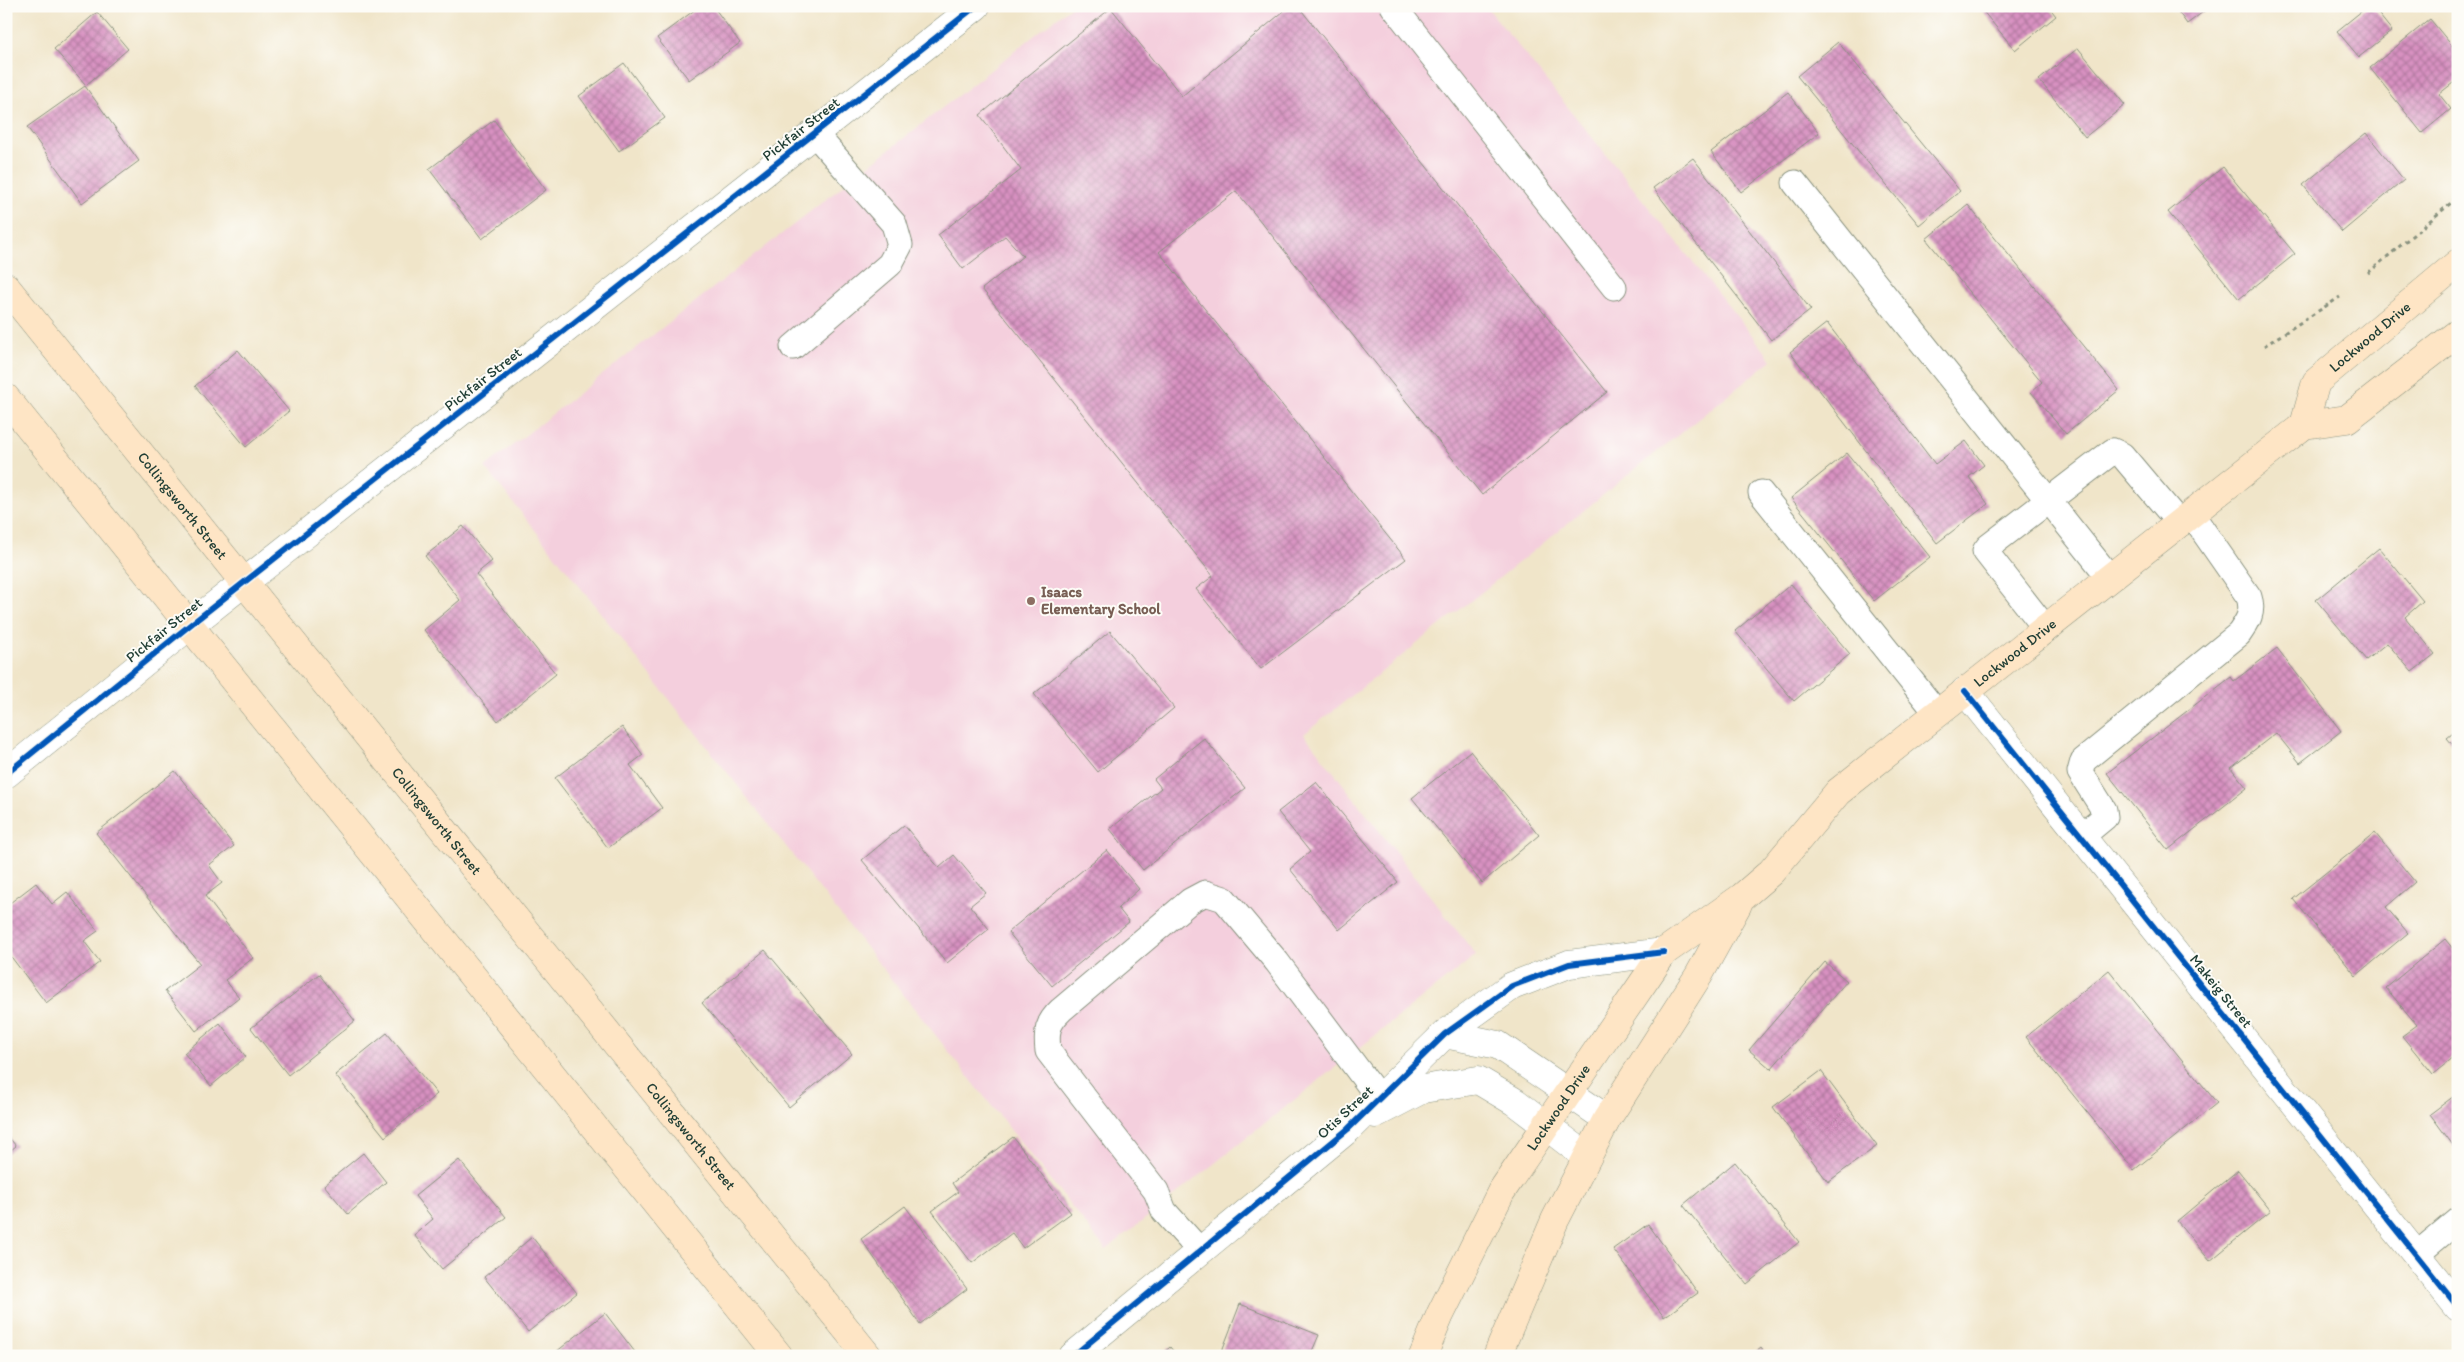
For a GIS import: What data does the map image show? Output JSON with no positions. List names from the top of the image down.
{
  "streets": {
    "main road": ["Lockwood Drive", "Collingsworth Street"],
    "street": ["Pickfair Street", "Makeig Street", "Otis Street"]
  },
  "crossings": [
    ["Pickfair Street", "Collingsworth Street"],
    ["Lockwood Drive", "Makeig Street"],
    ["Lockwood Drive", "Otis Street"]
  ],
  "places": ["Isaacs Elementary School"]
}
